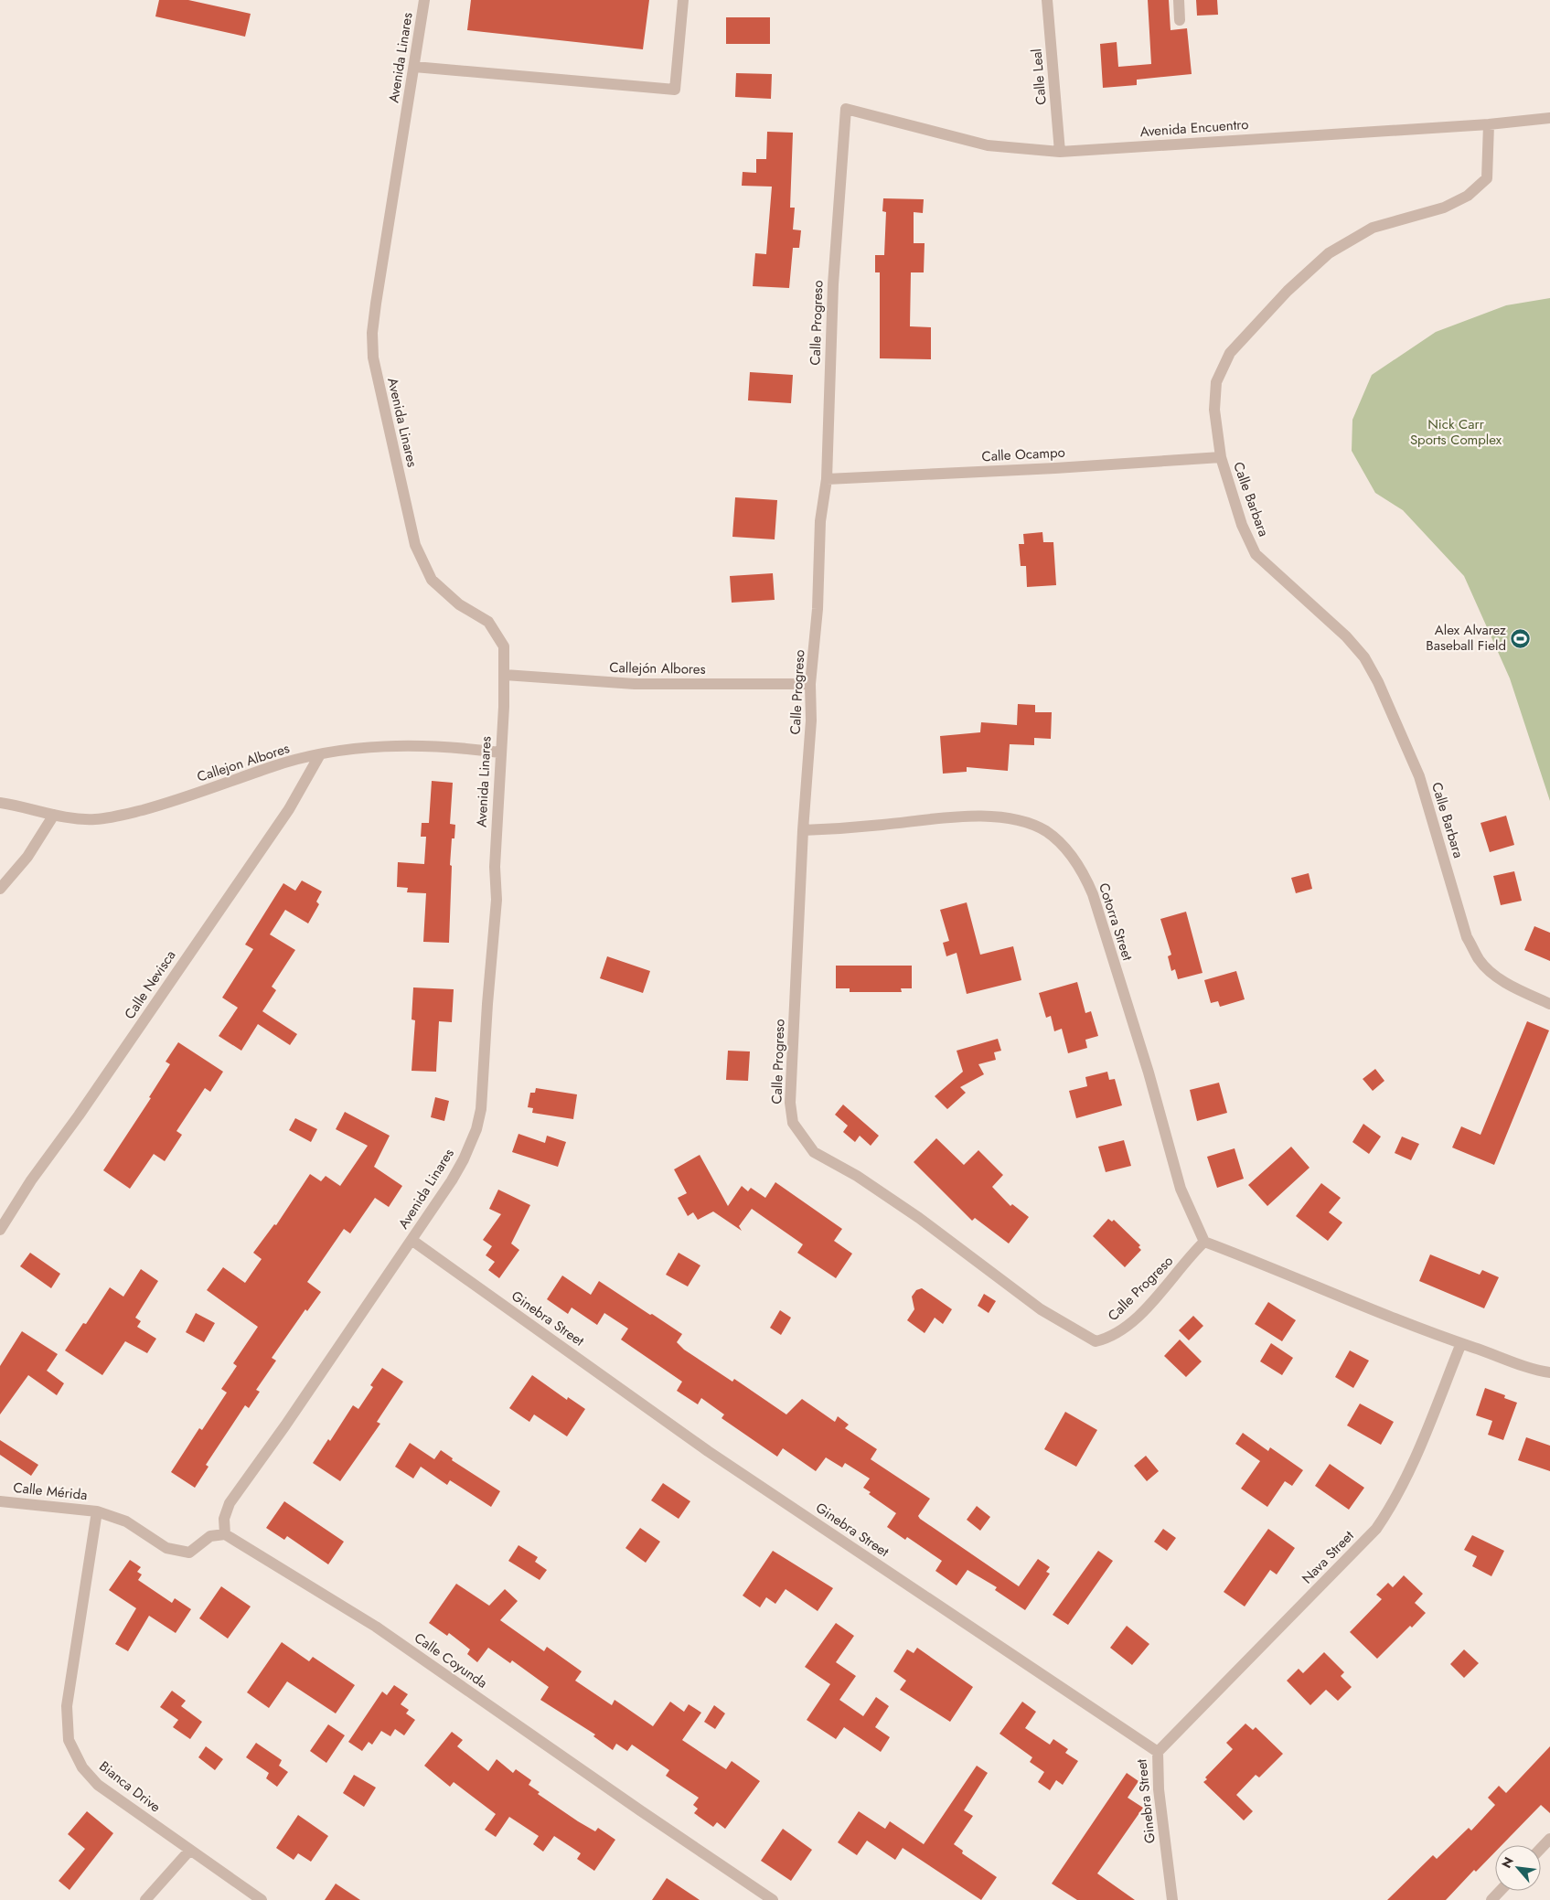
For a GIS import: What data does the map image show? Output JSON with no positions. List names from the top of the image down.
{
  "streets": {
    "street": [
      "Avenida Linares",
      "Calle Leal",
      "Avenida Encuentro",
      "Calle Progreso",
      "Calle Ocampo",
      "Calle Barbara",
      "Callejón Albores",
      "Callejon Albores",
      "Cotorra Street",
      "Calle Nevisca",
      "Ginebra Street",
      "Calle Mérida",
      "Nava Street",
      "Calle Coyunda",
      "Bianca Drive"
    ]
  },
  "crossings": [
    ["Avenida Linares", "Callejón Albores"],
    ["Avenida Linares", "Callejon Albores"],
    ["Avenida Linares", "Ginebra Street"],
    ["Avenida Linares", "Calle Coyunda"],
    ["Calle Leal", "Avenida Encuentro"],
    ["Avenida Encuentro", "Calle Progreso"],
    ["Avenida Encuentro", "Calle Barbara"],
    ["Calle Progreso", "Calle Ocampo"],
    ["Calle Progreso", "Callejón Albores"],
    ["Calle Progreso", "Cotorra Street"],
    ["Calle Ocampo", "Calle Barbara"],
    ["Callejon Albores", "Calle Nevisca"],
    ["Ginebra Street", "Nava Street"],
    ["Calle Mérida", "Bianca Drive"]
  ],
  "parks": ["Nick Carr Sports Complex"],
  "places": {
    "sports": ["Alex Alvarez Baseball Field"]
  },
  "north": "top left"
}
